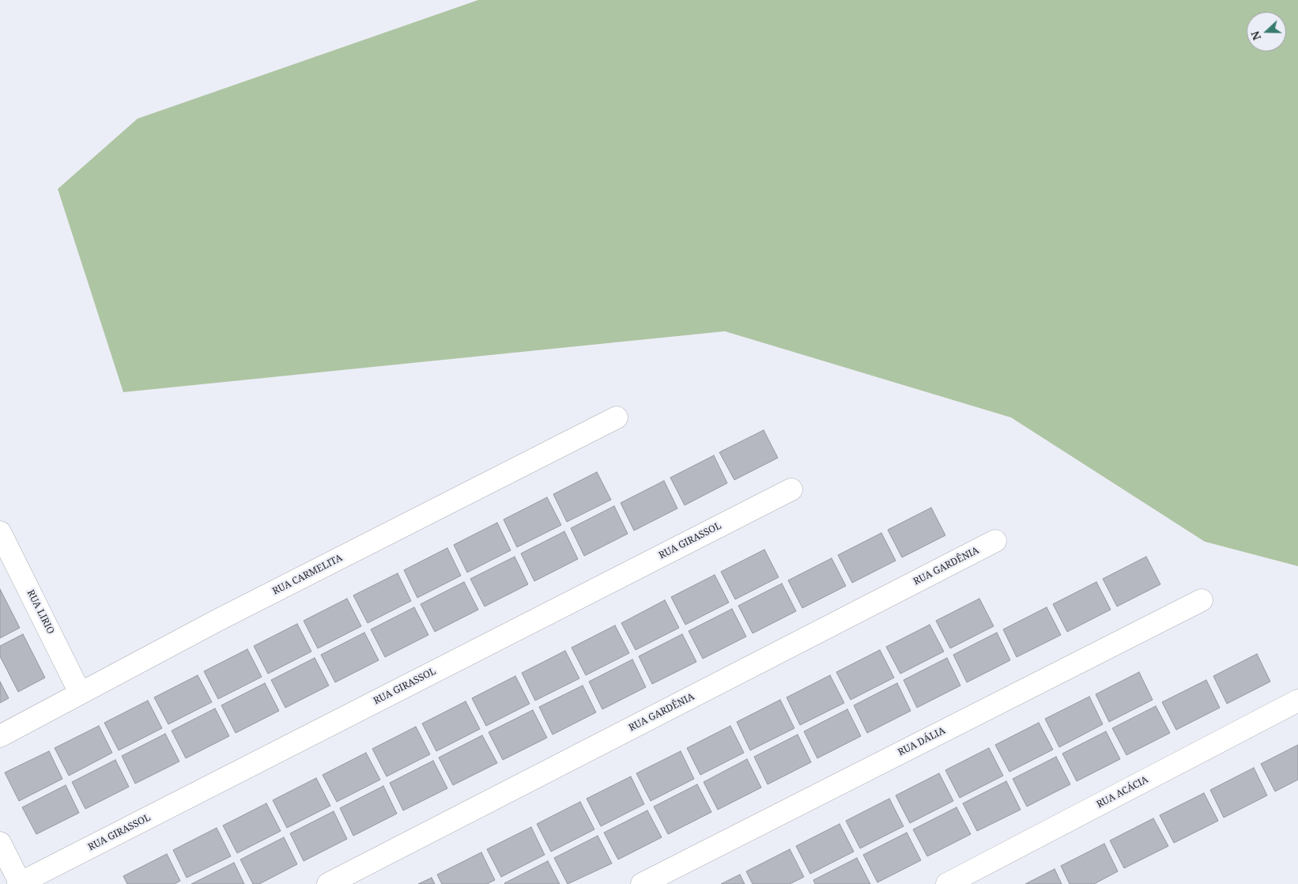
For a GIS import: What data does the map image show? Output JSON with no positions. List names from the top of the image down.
{
  "streets": {
    "street": [
      "RUA GIRASSOL",
      "RUA GARDÊNIA",
      "RUA CARMELITA",
      "RUA LIRIO",
      "RUA DÁLIA",
      "RUA ACÁCIA"
    ]
  },
  "crossings": [
    ["RUA CARMELITA", "RUA LIRIO"]
  ],
  "north": "left"
}
